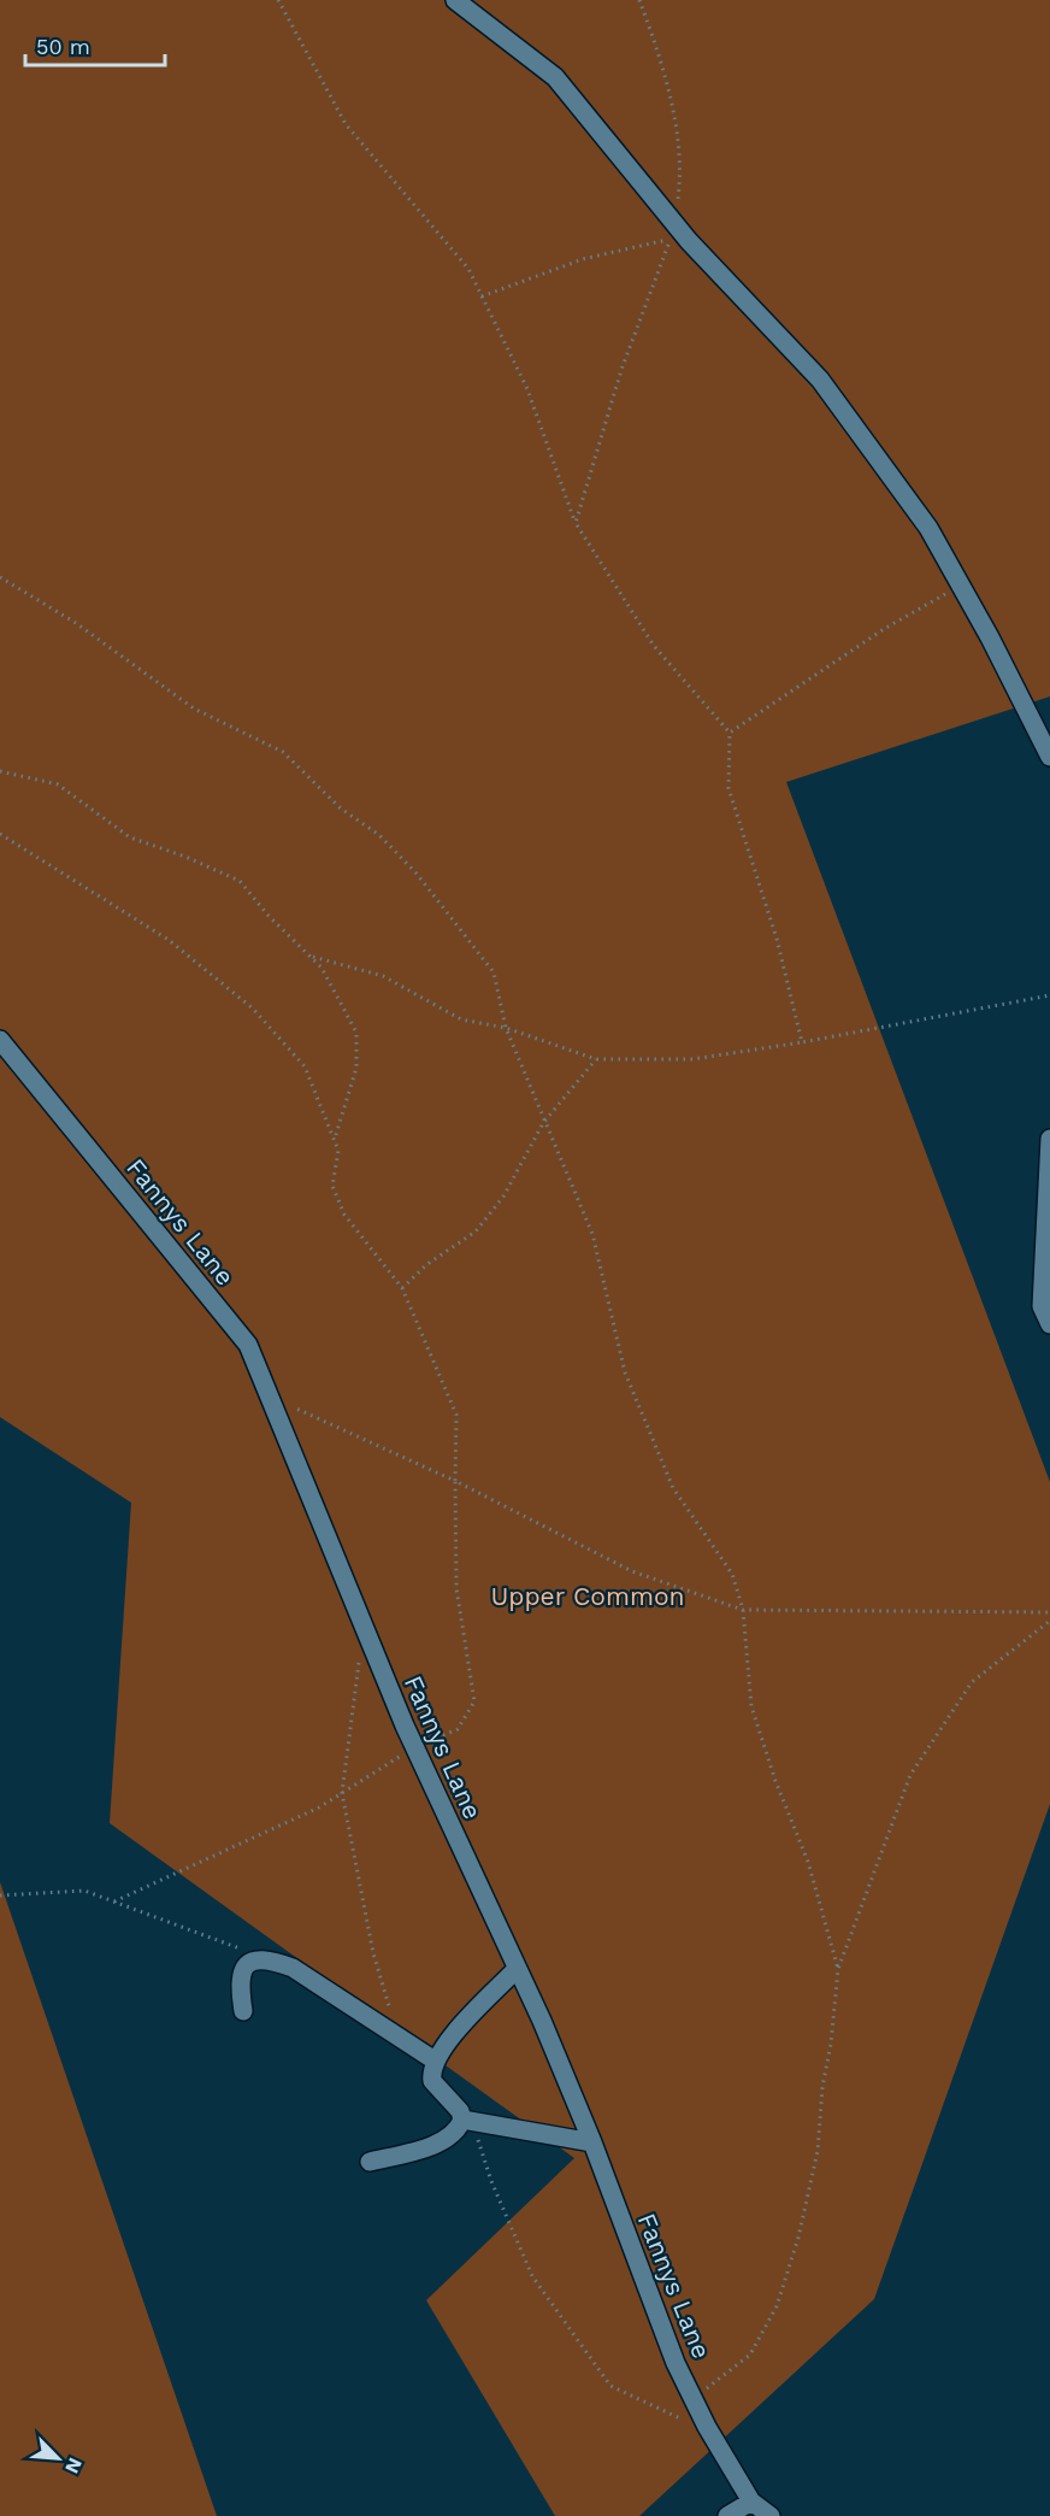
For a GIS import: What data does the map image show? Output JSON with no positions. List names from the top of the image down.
{
  "streets": {
    "street": ["Fannys Lane"]
  },
  "parks": ["Upper Common"],
  "scale_bar": "50 m",
  "north": "bottom right"
}
